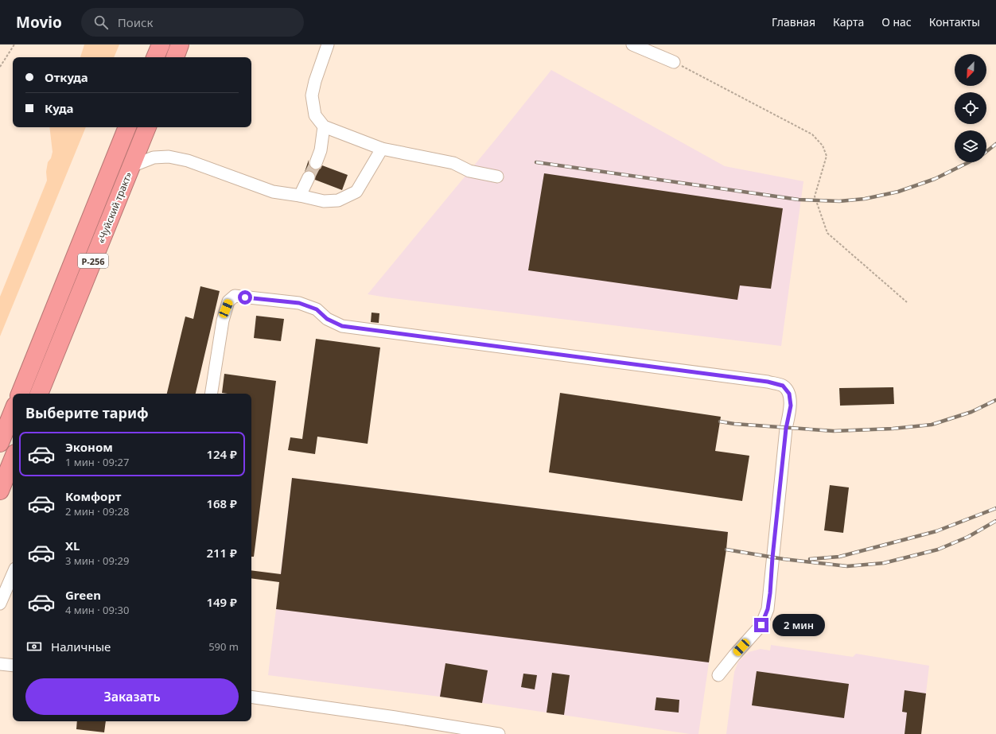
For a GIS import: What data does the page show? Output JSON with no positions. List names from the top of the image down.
{
  "streets": {
    "highway": ["«Чуйский тракт»", "Р-256"]
  },
  "north": "bottom left",
  "page": {
    "header": "Movio",
    "search": "Поиск",
    "nav": [
      "Главная",
      "Карта",
      "О нас",
      "Контакты"
    ],
    "banner": ["Откуда", "Куда"],
    "heading": "Выберите тариф",
    "list": [
      {
        "name": "Эконом",
        "note": "1 мин · 09:27",
        "value": "124 ₽"
      },
      {
        "name": "Комфорт",
        "note": "2 мин · 09:28",
        "value": "168 ₽"
      },
      {
        "name": "XL",
        "note": "3 мин · 09:29",
        "value": "211 ₽"
      },
      {
        "name": "Green",
        "note": "4 мин · 09:30",
        "value": "149 ₽"
      }
    ],
    "bubble": "2 мин",
    "pay": ["Наличные", "590 m"],
    "buttons": "Заказать"
  }
}
